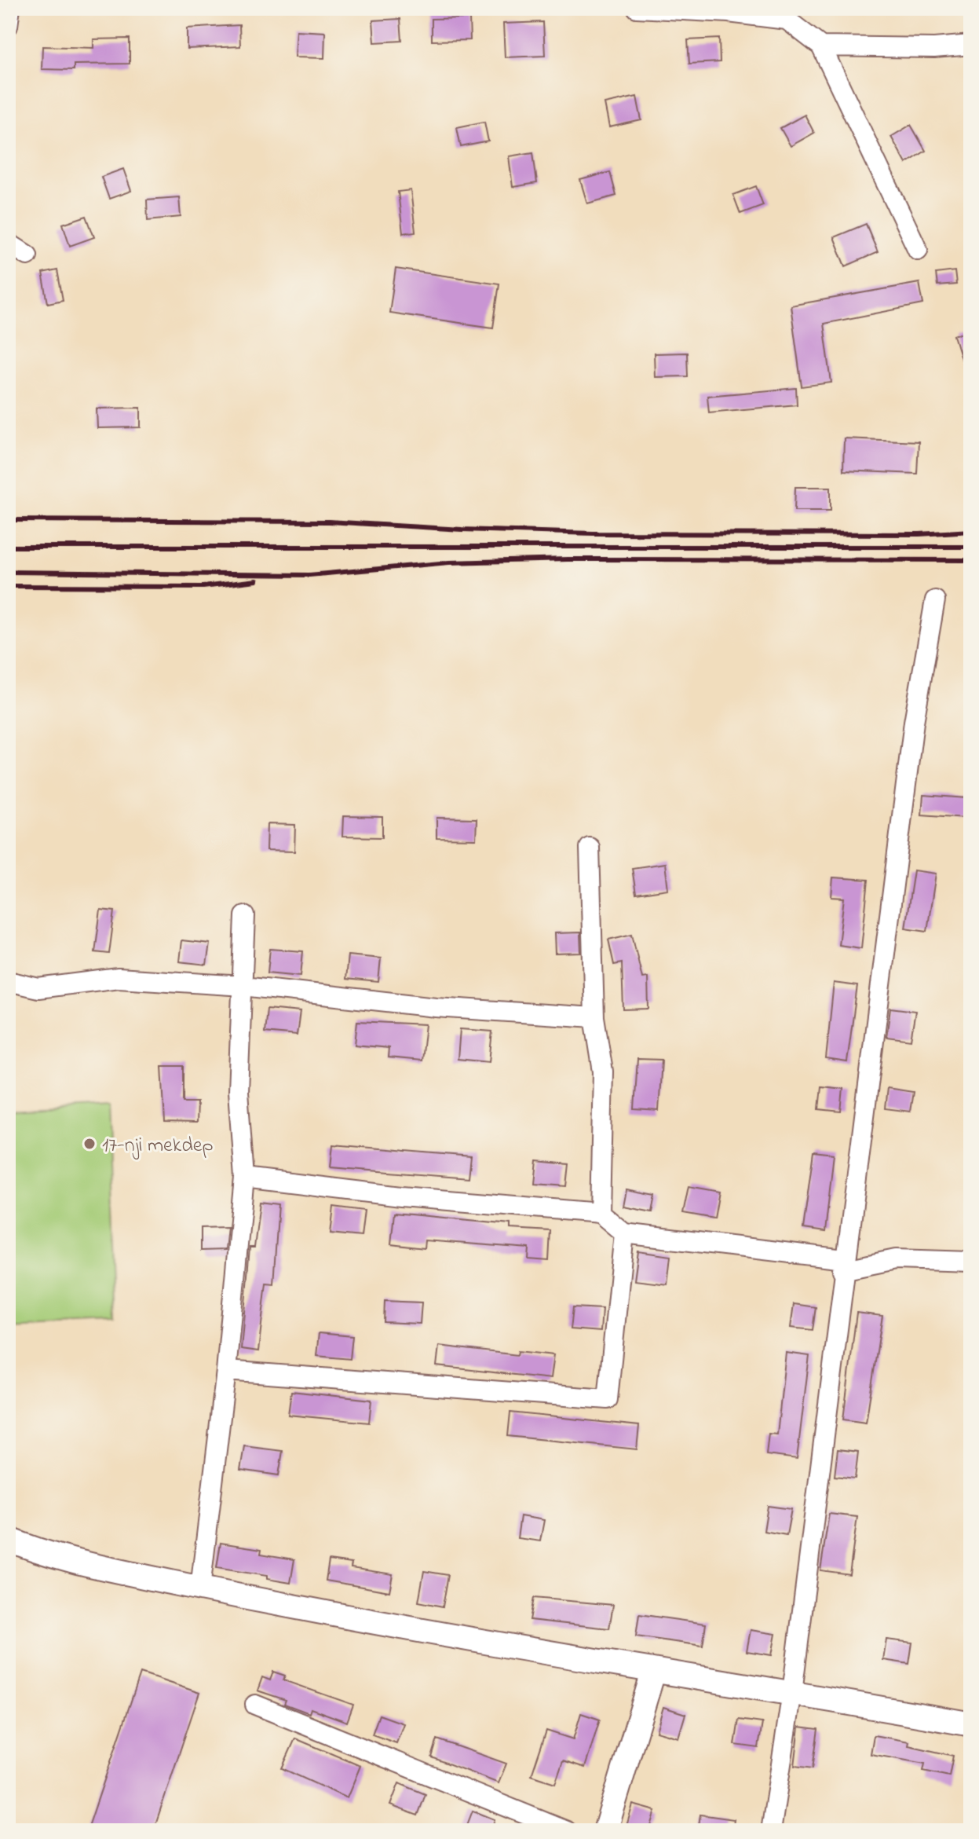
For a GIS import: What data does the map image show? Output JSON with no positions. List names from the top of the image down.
{
  "places": ["17-nji mekdep"]
}
